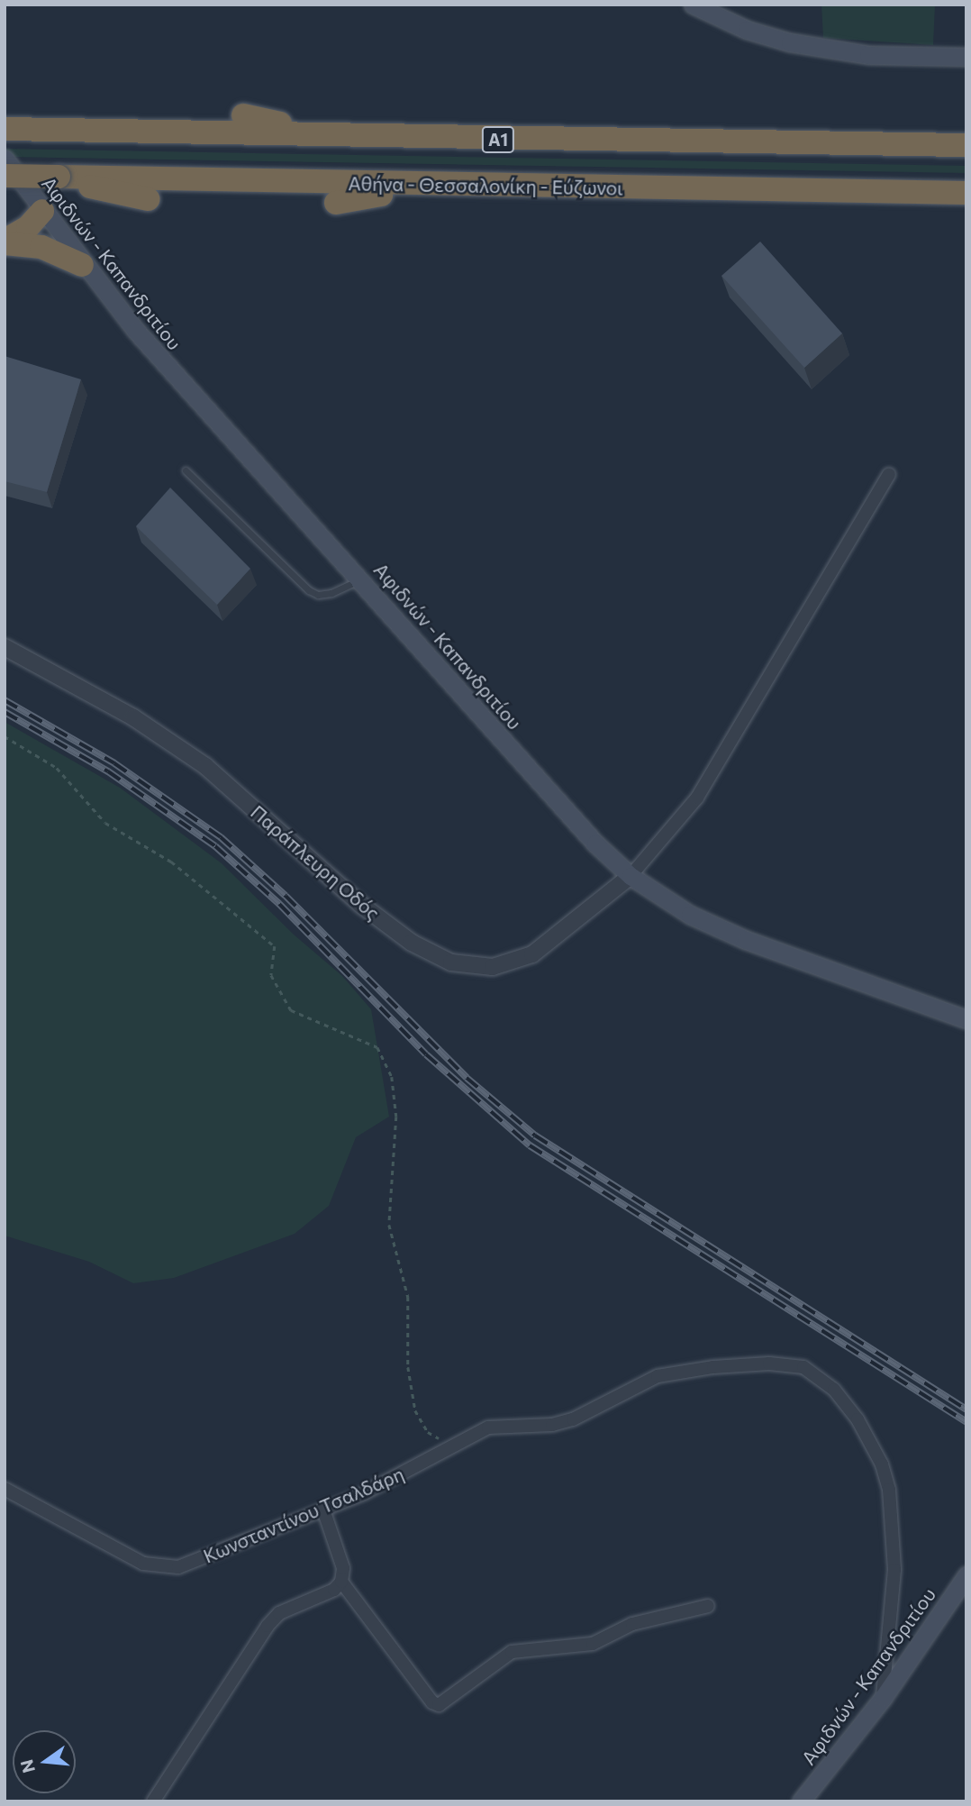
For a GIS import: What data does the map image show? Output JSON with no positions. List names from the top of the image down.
{
  "streets": {
    "highway": ["Α1", "Αθήνα - Θεσσαλονίκη - Εύζωνοι"],
    "main road": ["Αφιδνών - Καπανδριτίου"],
    "street": ["Παράπλευρη Οδός", "Κωνσταντίνου Τσαλδάρη"]
  },
  "crossings": [
    ["Αφιδνών - Καπανδριτίου", "Παράπλευρη Οδός"],
    ["Αφιδνών - Καπανδριτίου", "Κωνσταντίνου Τσαλδάρη"]
  ],
  "north": "left"
}
